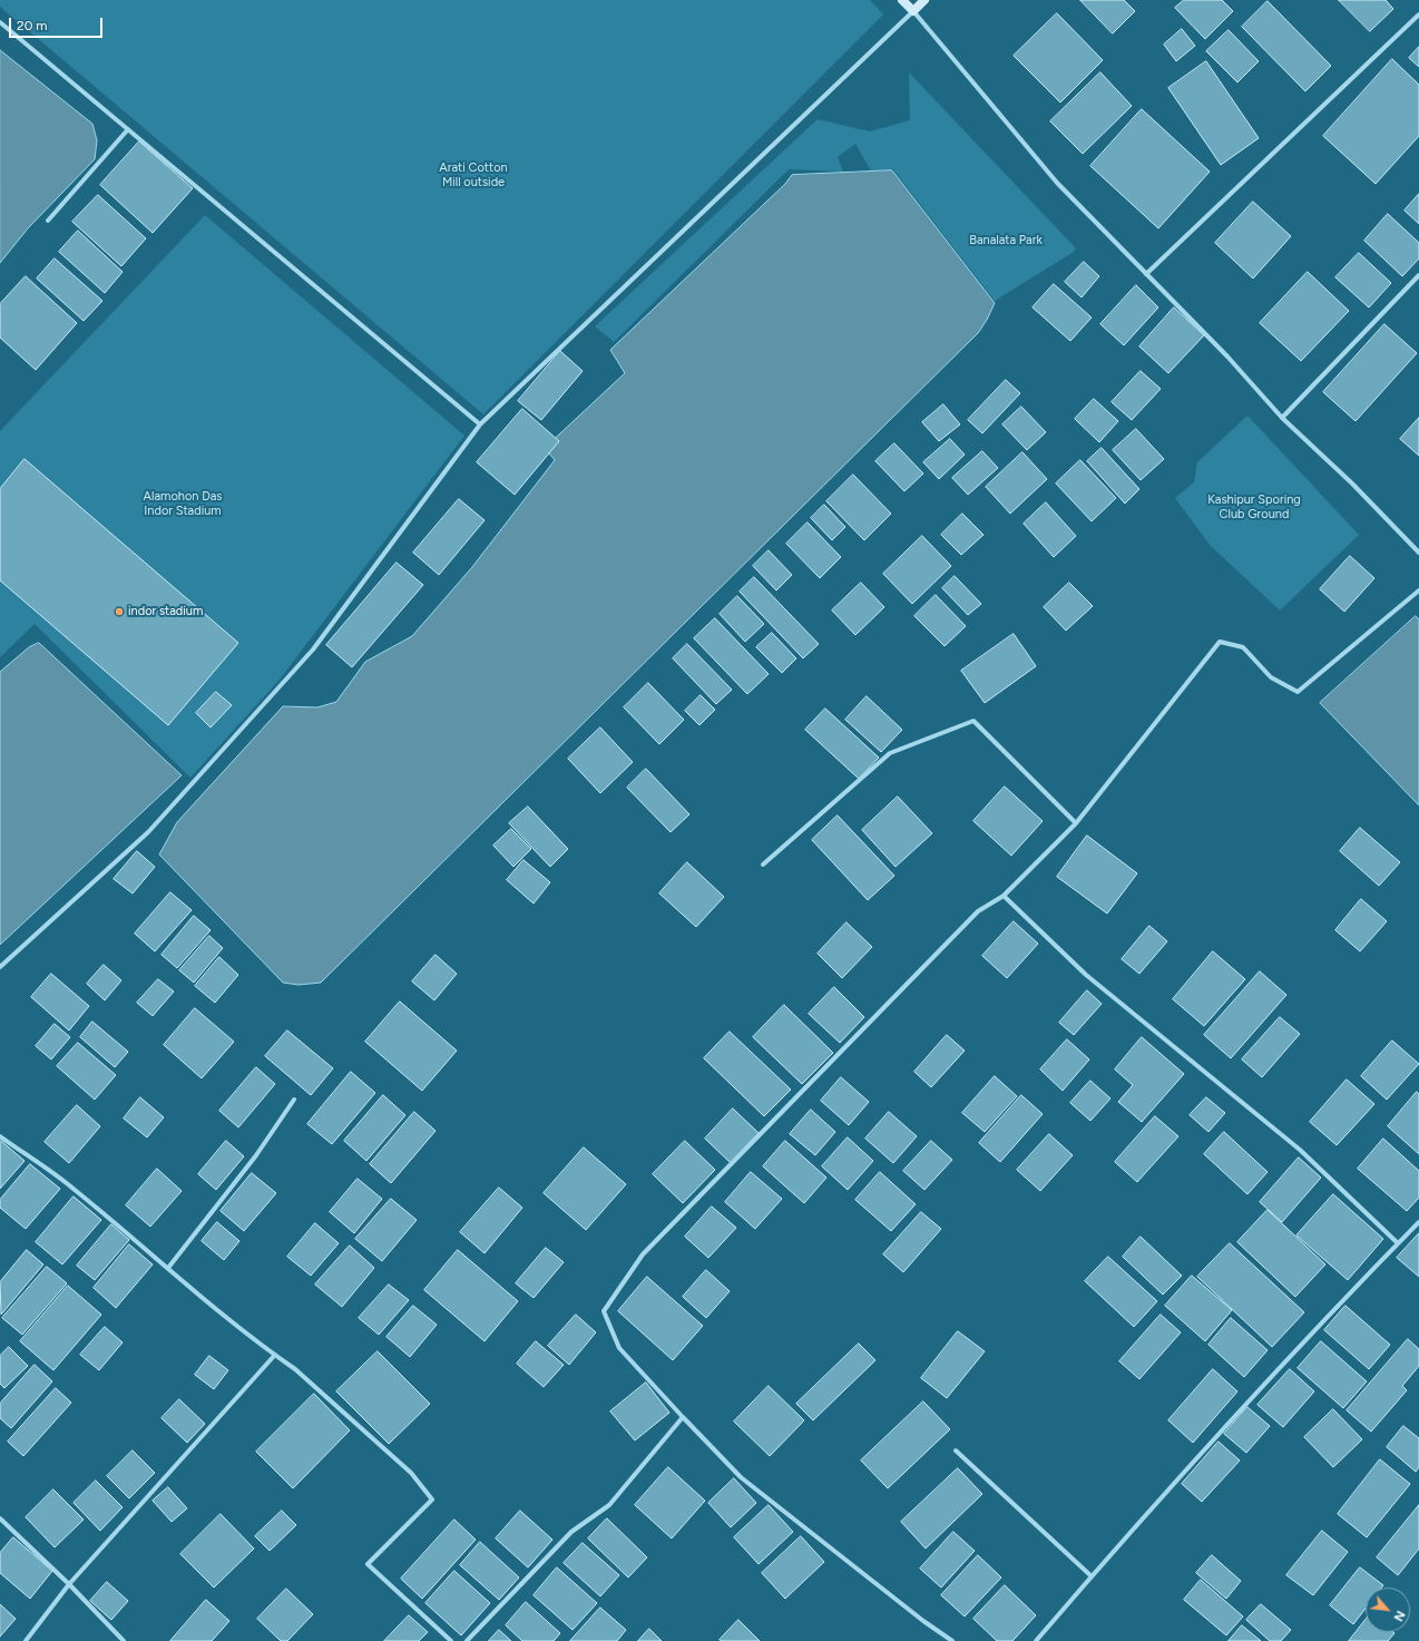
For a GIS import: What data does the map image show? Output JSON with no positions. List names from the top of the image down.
{
  "parks": [
    "Arati Cotton Mill outside",
    "Banalata Park",
    "Alamohon Das Indor Stadium",
    "Kashipur Sporing Club Ground"
  ],
  "places": ["indor stadium"],
  "scale_bar": "20 m",
  "north": "bottom right"
}
